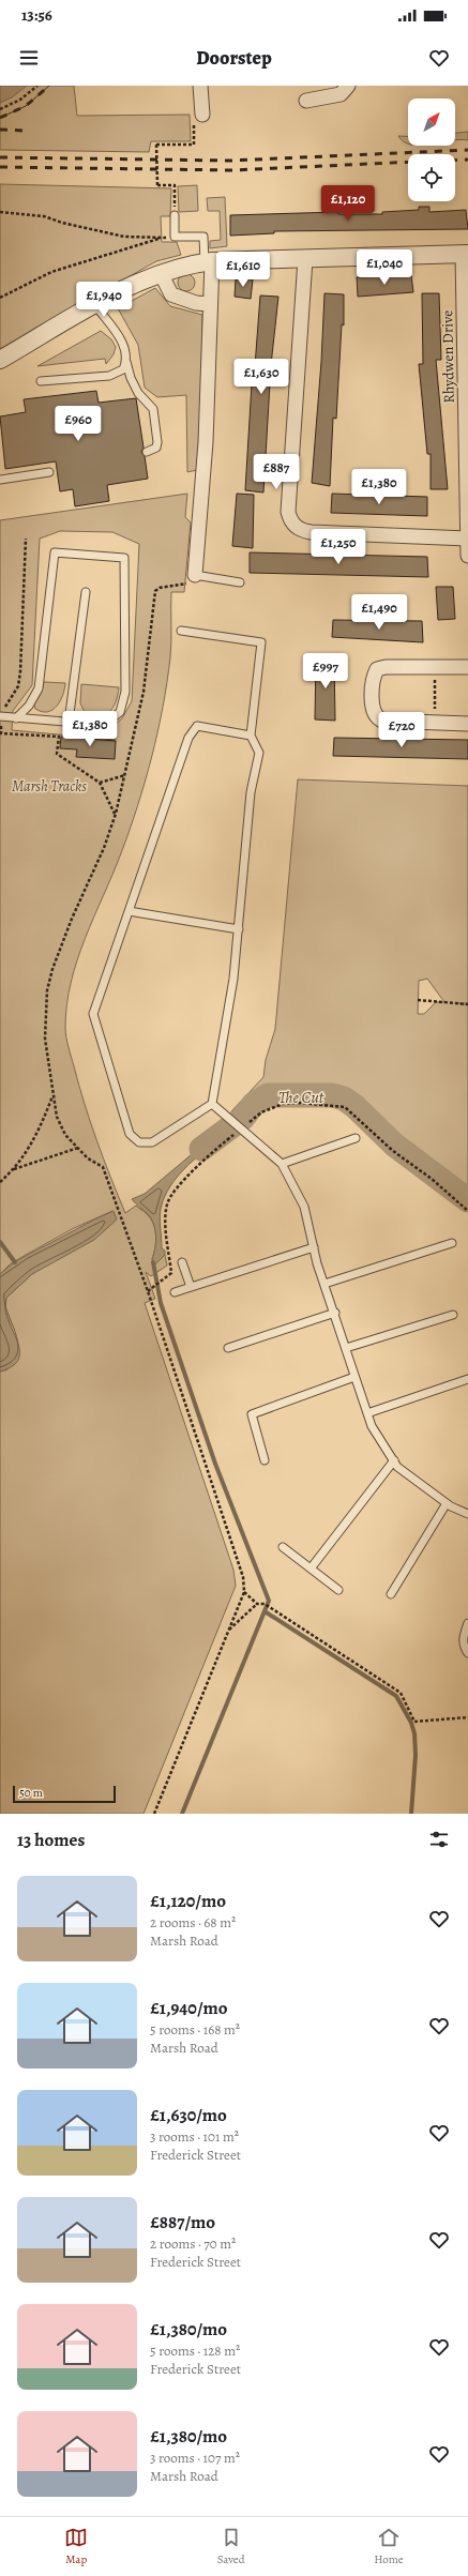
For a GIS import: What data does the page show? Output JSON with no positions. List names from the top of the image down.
{
  "streets": {
    "street": ["Rhydwen Drive"]
  },
  "water": ["The Cut"],
  "parks": ["Marsh Tracks"],
  "scale_bar": "50 m",
  "north": "top right",
  "page": {
    "status": "13:56",
    "header": "Doorstep",
    "price": [
      "£1,120",
      "£1,040",
      "£1,610",
      "£1,940",
      "£1,630",
      "£960",
      "£887",
      "£1,380",
      "£1,250",
      "£1,490",
      "£997",
      "£1,380",
      "£720"
    ],
    "scale": "50 m",
    "heading": "13 homes",
    "list": [
      {
        "name": "£1,120/mo",
        "note": "2 rooms · 68 m² · Marsh Road"
      },
      {
        "name": "£1,940/mo",
        "note": "5 rooms · 168 m² · Marsh Road"
      },
      {
        "name": "£1,630/mo",
        "note": "3 rooms · 101 m² · Frederick Street"
      },
      {
        "name": "£887/mo",
        "note": "2 rooms · 70 m² · Frederick Street"
      },
      {
        "name": "£1,380/mo",
        "note": "5 rooms · 128 m² · Frederick Street"
      },
      {
        "name": "£1,380/mo",
        "note": "3 rooms · 107 m² · Marsh Road"
      }
    ],
    "tabs": ["Map", "Saved", "Home"]
  }
}
